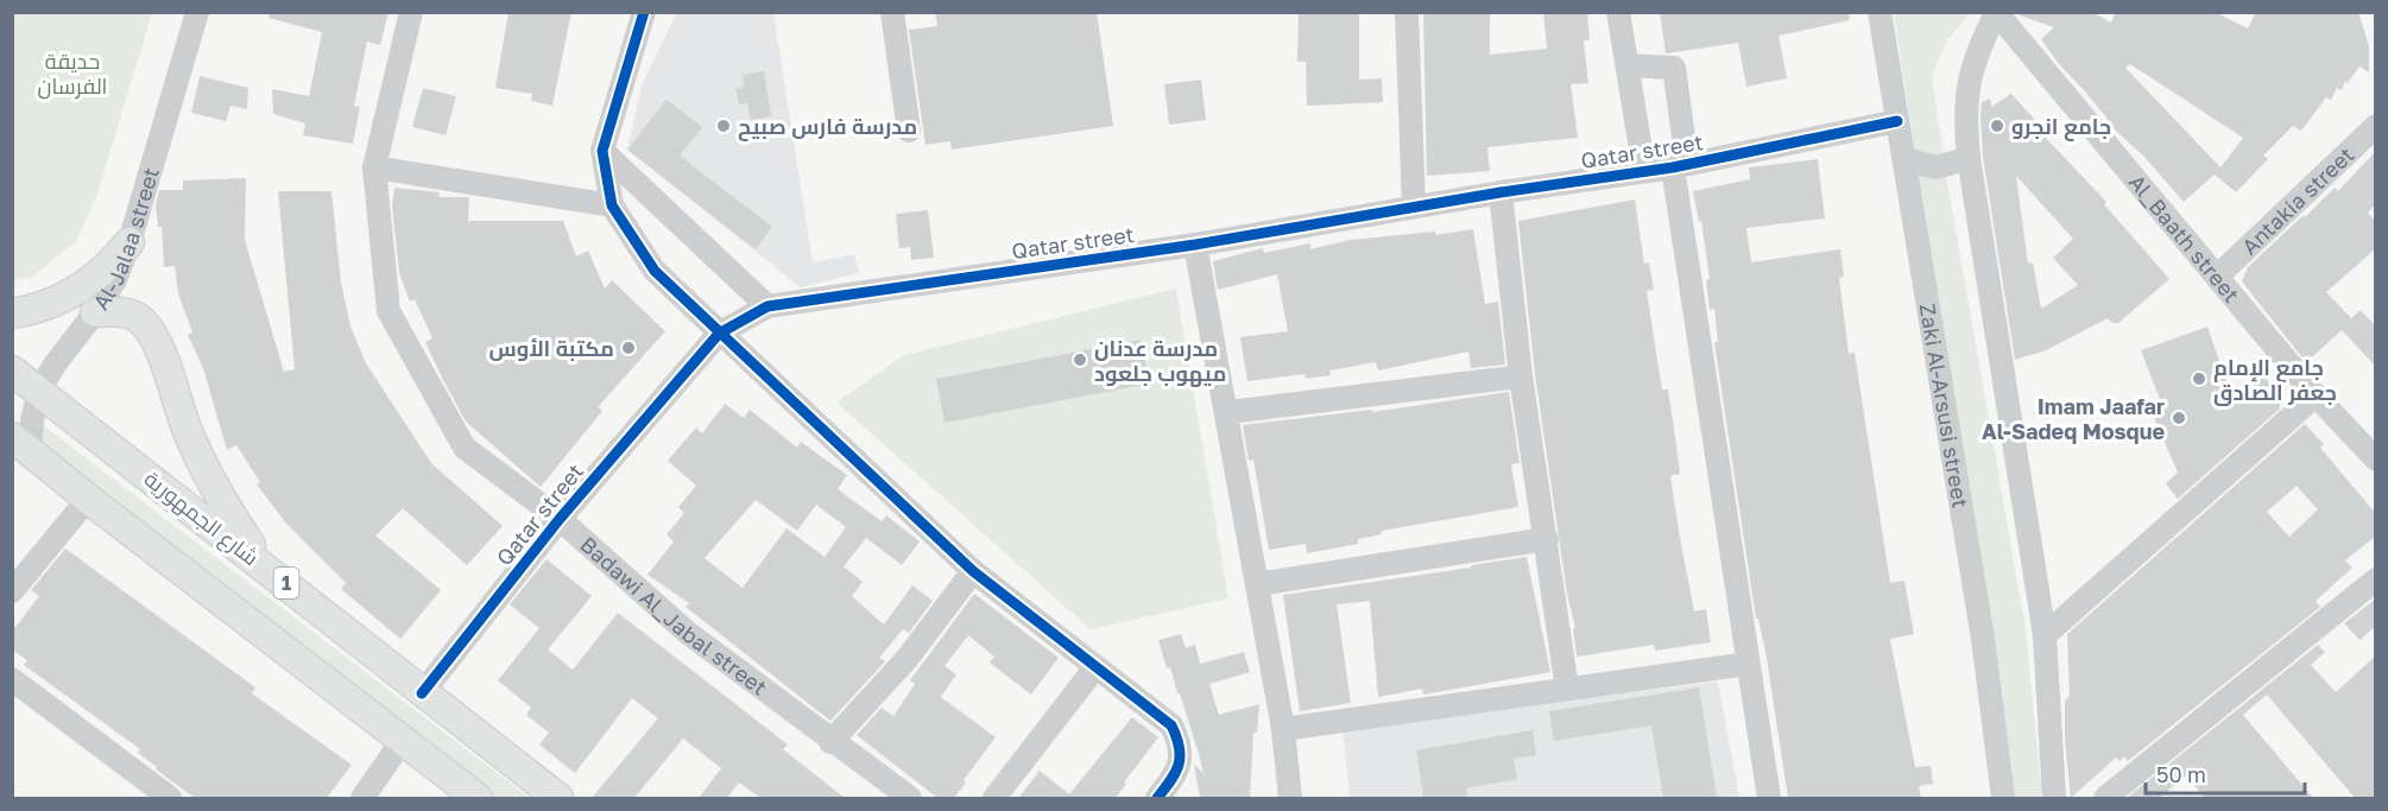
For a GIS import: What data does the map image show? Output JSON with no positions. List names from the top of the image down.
{
  "streets": {
    "main road": ["شارع الجمهورية", "1"],
    "street": [
      "Qatar street",
      "Antakia street",
      "Al_Baath street",
      "Al-Jalaa street",
      "Zaki Al-Arsusi street",
      "Badawi Al_Jabal street"
    ]
  },
  "crossings": [
    ["Qatar street", "Zaki Al-Arsusi street"],
    ["Qatar street", "شارع الجمهورية"],
    ["Qatar street", "Badawi Al_Jabal street"],
    ["Antakia street", "Al_Baath street"],
    ["Al-Jalaa street", "شارع الجمهورية"]
  ],
  "parks": ["حديقة الفرسان"],
  "places": [
    "مدرسة فارس صبيح",
    "جامع انجرو",
    "مكتبة الأوس",
    "مدرسة عدنان ميهوب جلعود",
    "جامع الإمام جعفر الصادق",
    "Imam Jaafar Al-Sadeq Mosque"
  ],
  "scale_bar": "50 m"
}
